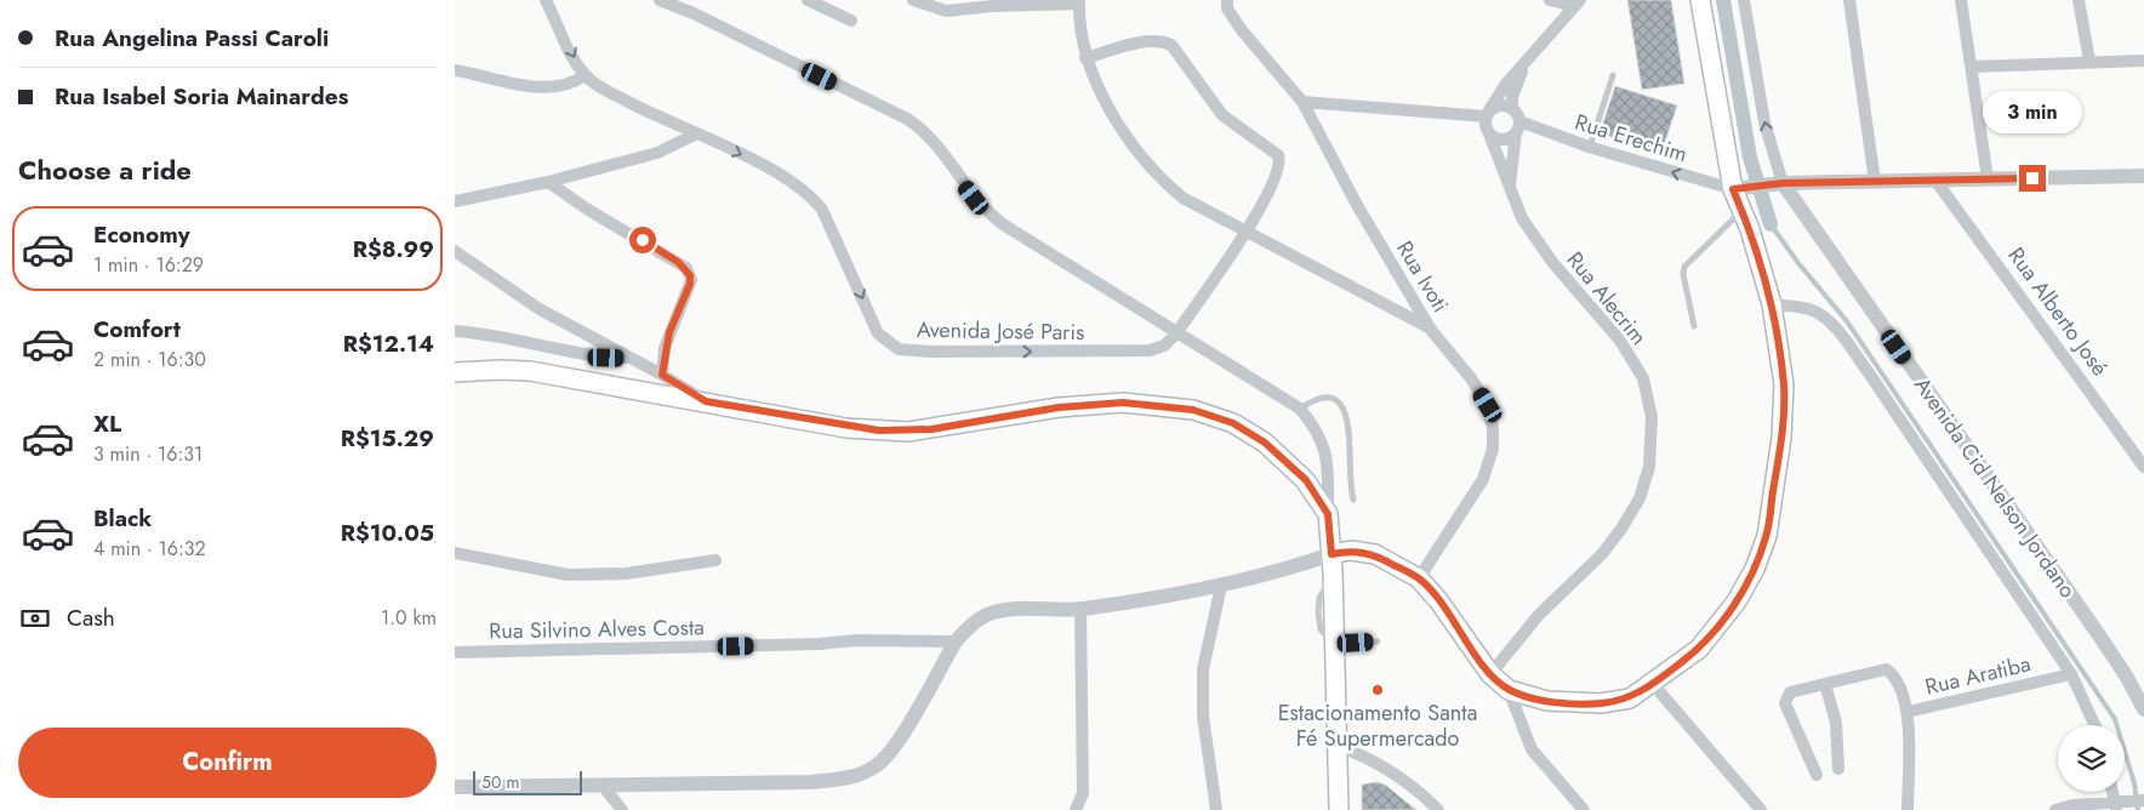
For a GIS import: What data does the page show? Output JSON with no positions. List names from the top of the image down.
{
  "streets": {
    "street": [
      "Rua Erechim",
      "Rua Ivoti",
      "Rua Alecrim",
      "Rua Alberto José",
      "Avenida José Paris",
      "Avenida Cid Nelson Jordano",
      "Rua Silvino Alves Costa",
      "Rua Aratiba"
    ]
  },
  "crossings": [
    ["Rua Erechim", "Rua Alecrim"]
  ],
  "one_way": ["Rua Erechim"],
  "places": ["Estacionamento Santa Fé Supermercado"],
  "scale_bar": "50 m",
  "page": {
    "banner": ["Rua Angelina Passi Caroli", "Rua Isabel Soria Mainardes"],
    "bubble": "3 min",
    "heading": "Choose a ride",
    "list": [
      {
        "name": "Economy",
        "note": "1 min · 16:29",
        "value": "R$8.99"
      },
      {
        "name": "Comfort",
        "note": "2 min · 16:30",
        "value": "R$12.14"
      },
      {
        "name": "XL",
        "note": "3 min · 16:31",
        "value": "R$15.29"
      },
      {
        "name": "Black",
        "note": "4 min · 16:32",
        "value": "R$10.05"
      }
    ],
    "pay": ["Cash", "1.0 km"],
    "buttons": "Confirm",
    "scale": "50 m"
  }
}
